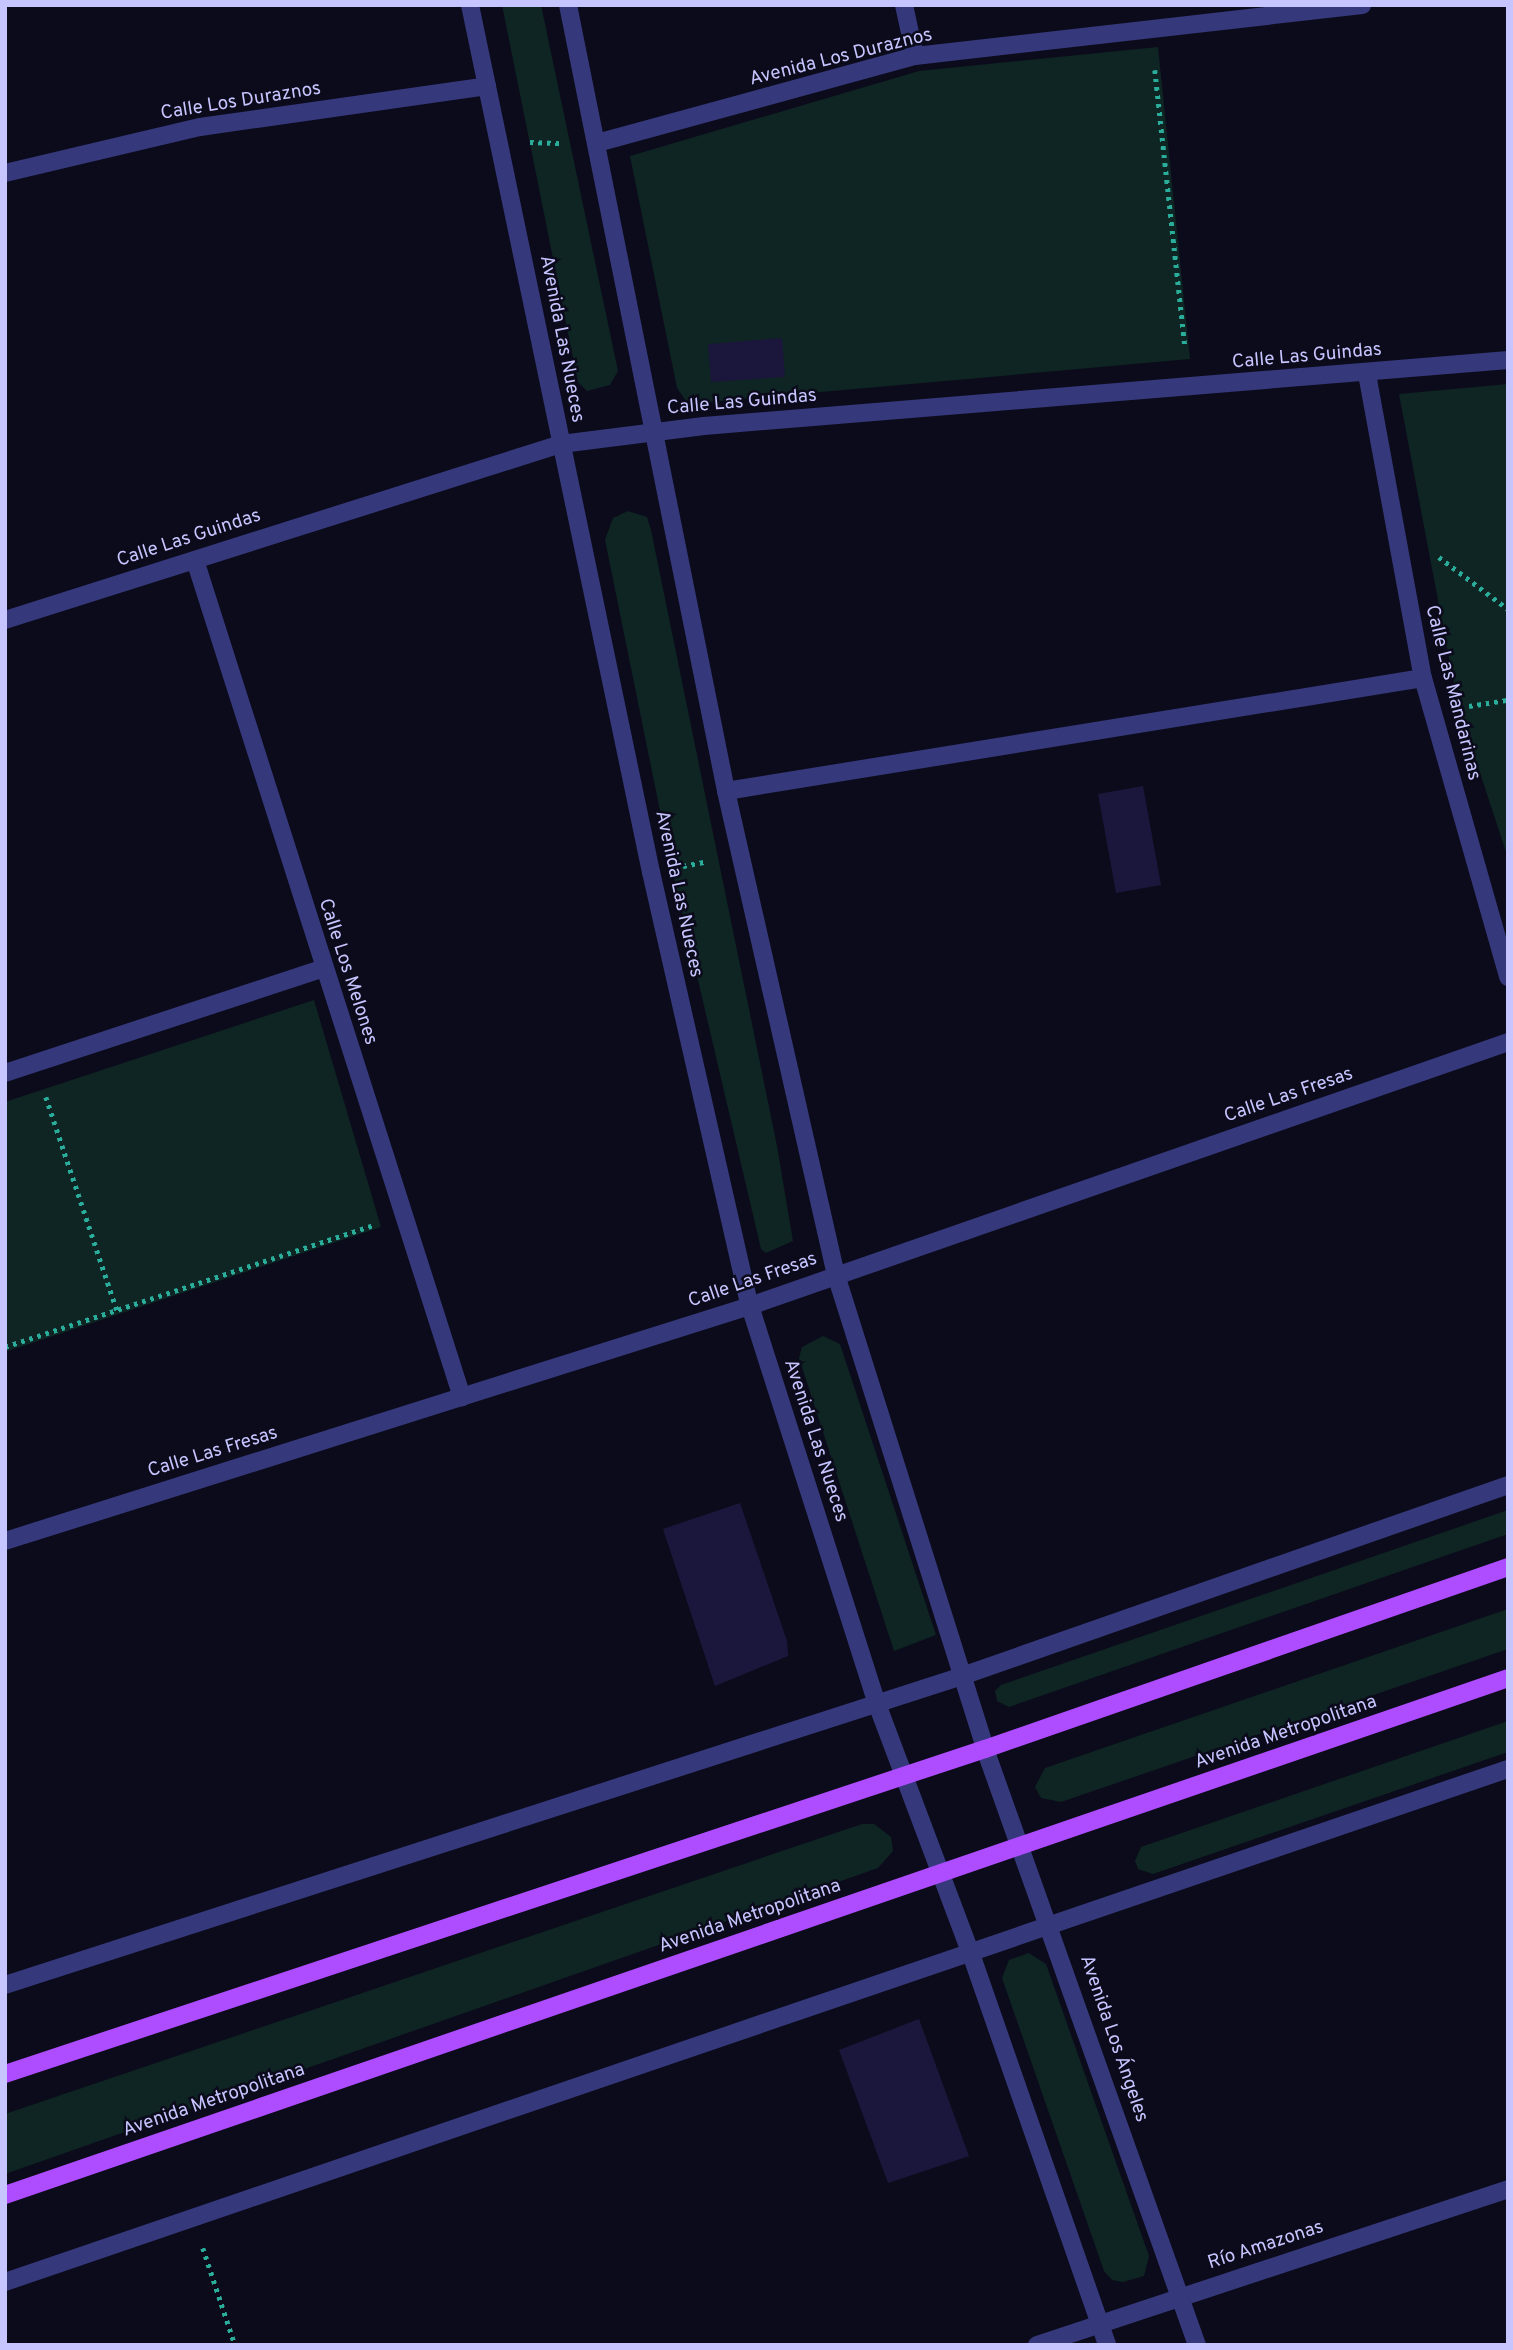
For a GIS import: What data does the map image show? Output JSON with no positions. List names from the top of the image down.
{
  "streets": {
    "main road": ["Avenida Metropolitana"],
    "street": [
      "Avenida Los Duraznos",
      "Calle Los Duraznos",
      "Avenida Las Nueces",
      "Calle Las Guindas",
      "Calle Las Mandarinas",
      "Calle Los Melones",
      "Calle Las Fresas",
      "Avenida Los Ángeles",
      "Río Amazonas"
    ]
  },
  "crossings": [
    ["Calle Los Duraznos", "Avenida Las Nueces"],
    ["Avenida Las Nueces", "Calle Las Guindas"],
    ["Avenida Las Nueces", "Calle Las Fresas"],
    ["Calle Las Guindas", "Calle Las Mandarinas"],
    ["Calle Las Guindas", "Calle Los Melones"],
    ["Calle Los Melones", "Calle Las Fresas"],
    ["Avenida Metropolitana", "Avenida Los Ángeles"],
    ["Avenida Los Ángeles", "Río Amazonas"]
  ]
}
